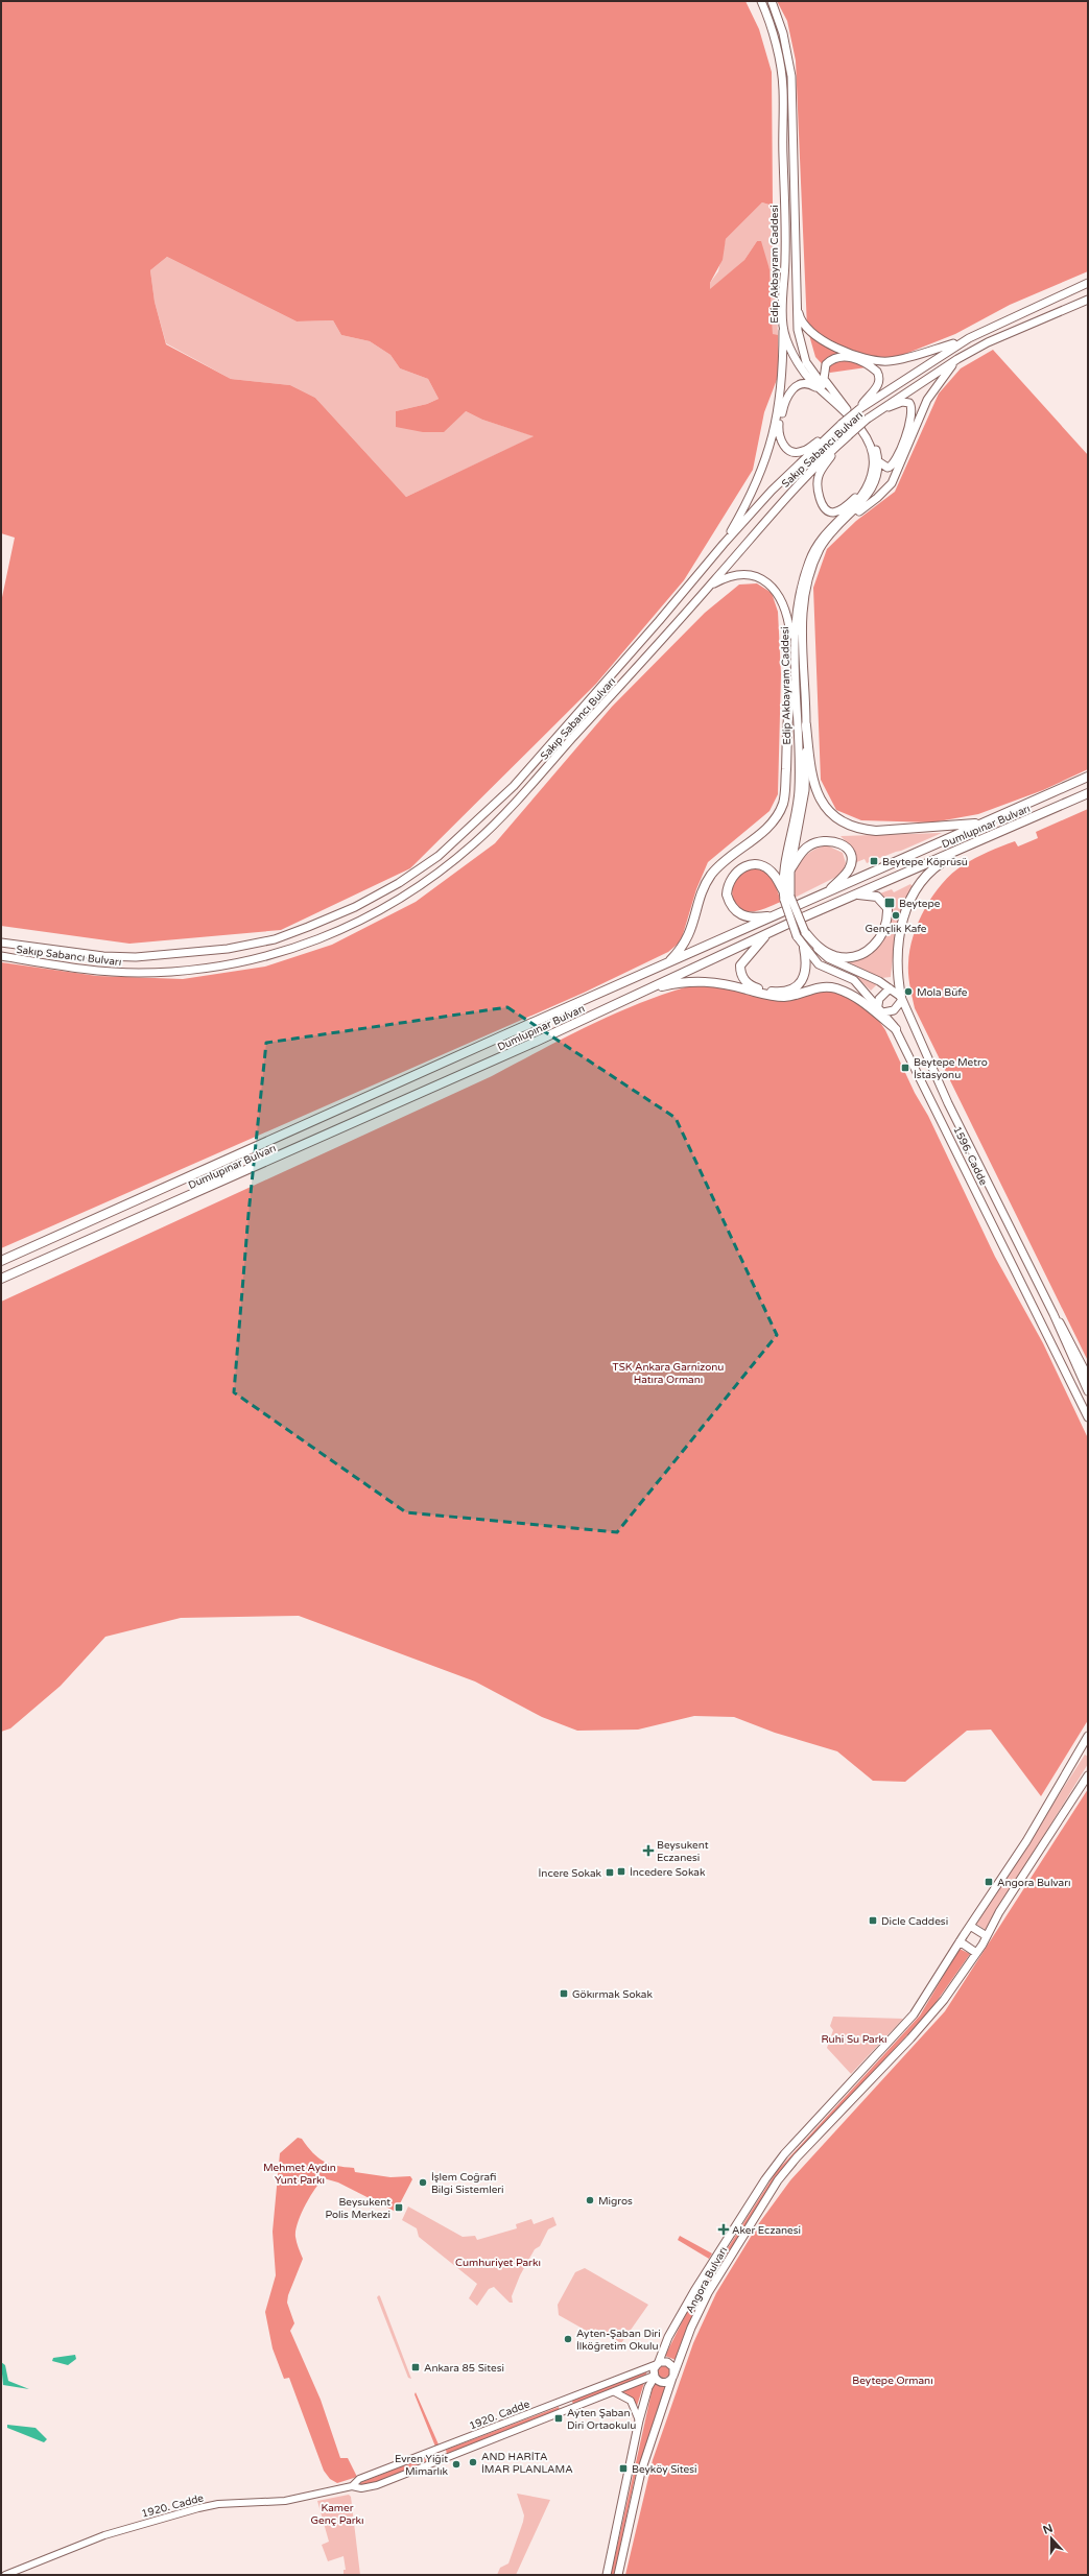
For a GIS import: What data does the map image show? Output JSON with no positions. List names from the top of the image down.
{
  "streets": {
    "highway": ["Dumlupınar Bulvarı"],
    "main road": [
      "Edip Akbayram Caddesi",
      "Sakıp Sabancı Bulvarı",
      "1596. Cadde",
      "Angora Bulvarı",
      "1920. Cadde"
    ]
  },
  "crossings": [
    ["Angora Bulvarı", "1920. Cadde"]
  ],
  "parks": [
    "TSK Ankara Garnizonu Hatıra Ormanı",
    "Ruhi Su Parkı",
    "Mehmet Aydın Yunt Parkı",
    "Cumhuriyet Parkı",
    "Beytepe Ormanı",
    "Kamer Genç Parkı"
  ],
  "places": {
    "transit": [
      "Beytepe Köprüsü",
      "Beytepe",
      "Beytepe Metro İstasyonu",
      "İncedere Sokak",
      "İncere Sokak",
      "Angora Bulvarı",
      "Dicle Caddesi",
      "Gökırmak Sokak",
      "Beysukent Polis Merkezi",
      "Ankara 85 Sitesi",
      "Ayten Şaban Diri Ortaokulu",
      "Beyköy Sitesi"
    ],
    "other": [
      "Gençlik Kafe",
      "Mola Büfe",
      "İşlem Coğrafi Bilgi Sistemleri",
      "Migros",
      "Ayten-Şaban Diri İlköğretim Okulu",
      "AND HARİTA İMAR PLANLAMA",
      "Evren Yiğit Mimarlık"
    ],
    "health": ["Beysukent Eczanesi", "Aker Eczanesi"]
  },
  "north": "top"
}
